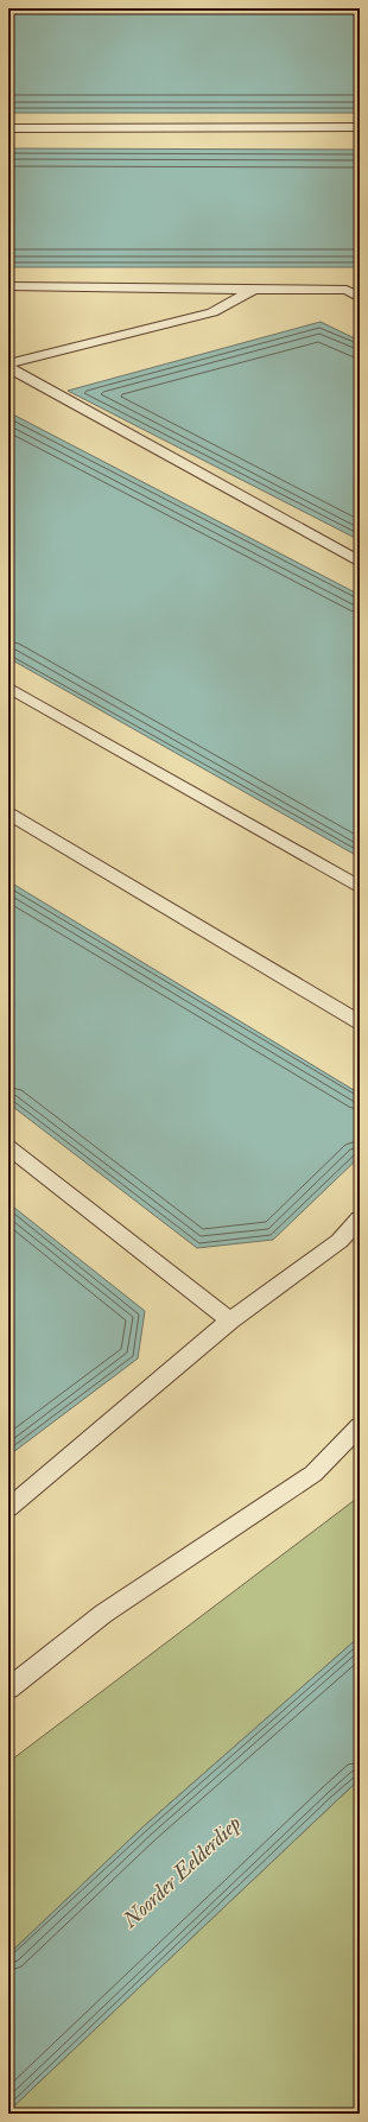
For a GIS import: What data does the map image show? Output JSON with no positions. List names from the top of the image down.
{
  "water": ["Noorder Eelderdiep"]
}
